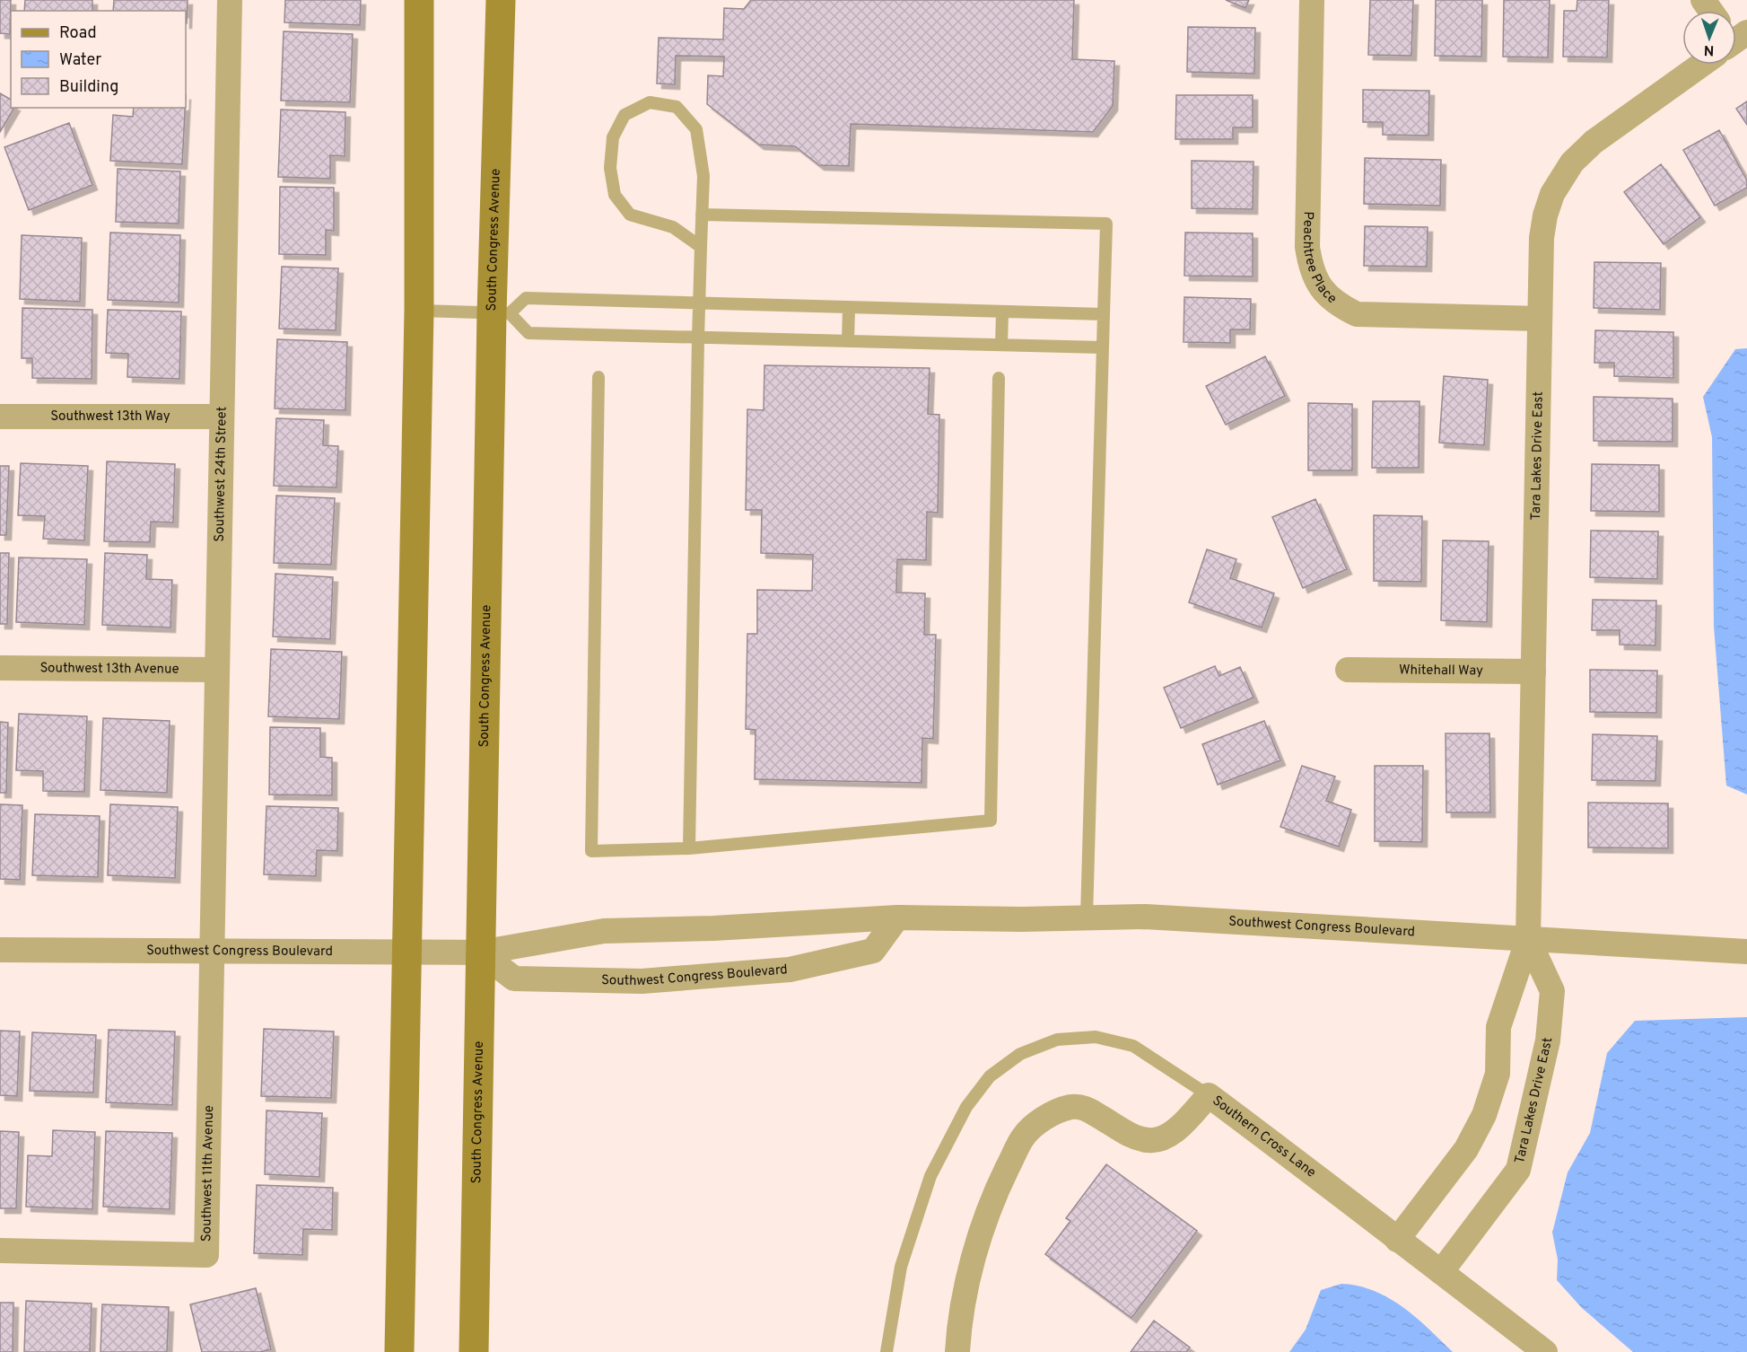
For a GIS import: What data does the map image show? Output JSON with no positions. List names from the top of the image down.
{
  "streets": {
    "main road": ["South Congress Avenue"],
    "street": [
      "Peachtree Place",
      "Southwest 13th Way",
      "Tara Lakes Drive East",
      "Southwest 24th Street",
      "Southwest 13th Avenue",
      "Whitehall Way",
      "Southwest Congress Boulevard",
      "Southern Cross Lane",
      "Southwest 11th Avenue"
    ]
  },
  "crossings": [
    ["South Congress Avenue", "Southwest Congress Boulevard"],
    ["Peachtree Place", "Tara Lakes Drive East"],
    ["Southwest 13th Way", "Southwest 24th Street"],
    ["Tara Lakes Drive East", "Whitehall Way"],
    ["Tara Lakes Drive East", "Southwest Congress Boulevard"],
    ["Tara Lakes Drive East", "Southern Cross Lane"],
    ["Southwest 24th Street", "Southwest 13th Avenue"],
    ["Southwest 24th Street", "Southwest Congress Boulevard"],
    ["Southwest 24th Street", "Southwest 11th Avenue"],
    ["Southwest Congress Boulevard", "Southwest 11th Avenue"]
  ],
  "legend": ["Road", "Water", "Building"],
  "north": "bottom"
}
